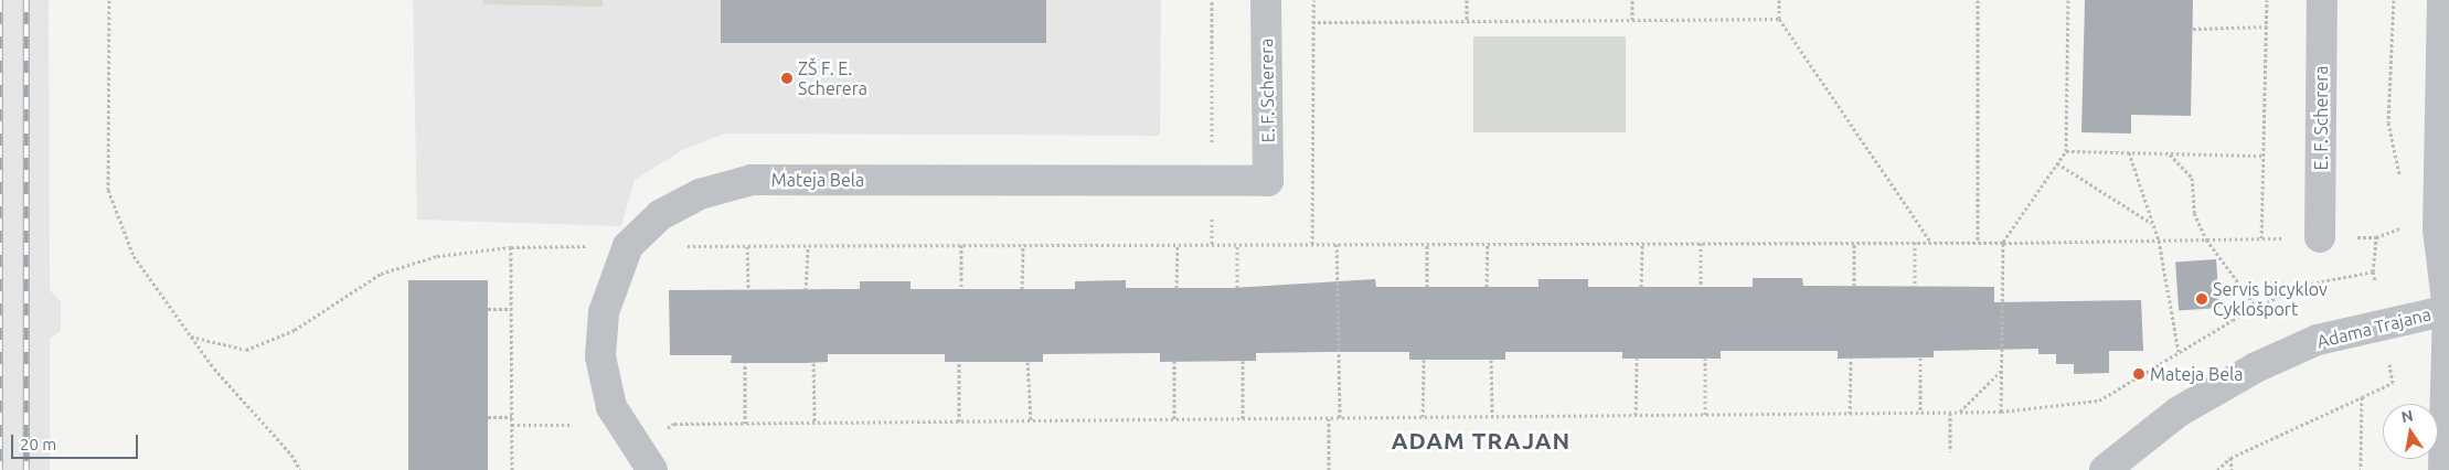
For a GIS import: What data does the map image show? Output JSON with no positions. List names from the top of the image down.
{
  "streets": {
    "street": ["E. F. Scherera", "Mateja Bela", "Adama Trajana"]
  },
  "crossings": [
    ["E. F. Scherera", "Mateja Bela"]
  ],
  "districts": ["ADAM TRAJAN"],
  "places": ["ZŠ F. E. Scherera", "Servis bicyklov Cyklošport", "Mateja Bela"],
  "scale_bar": "20 m",
  "north": "top"
}
